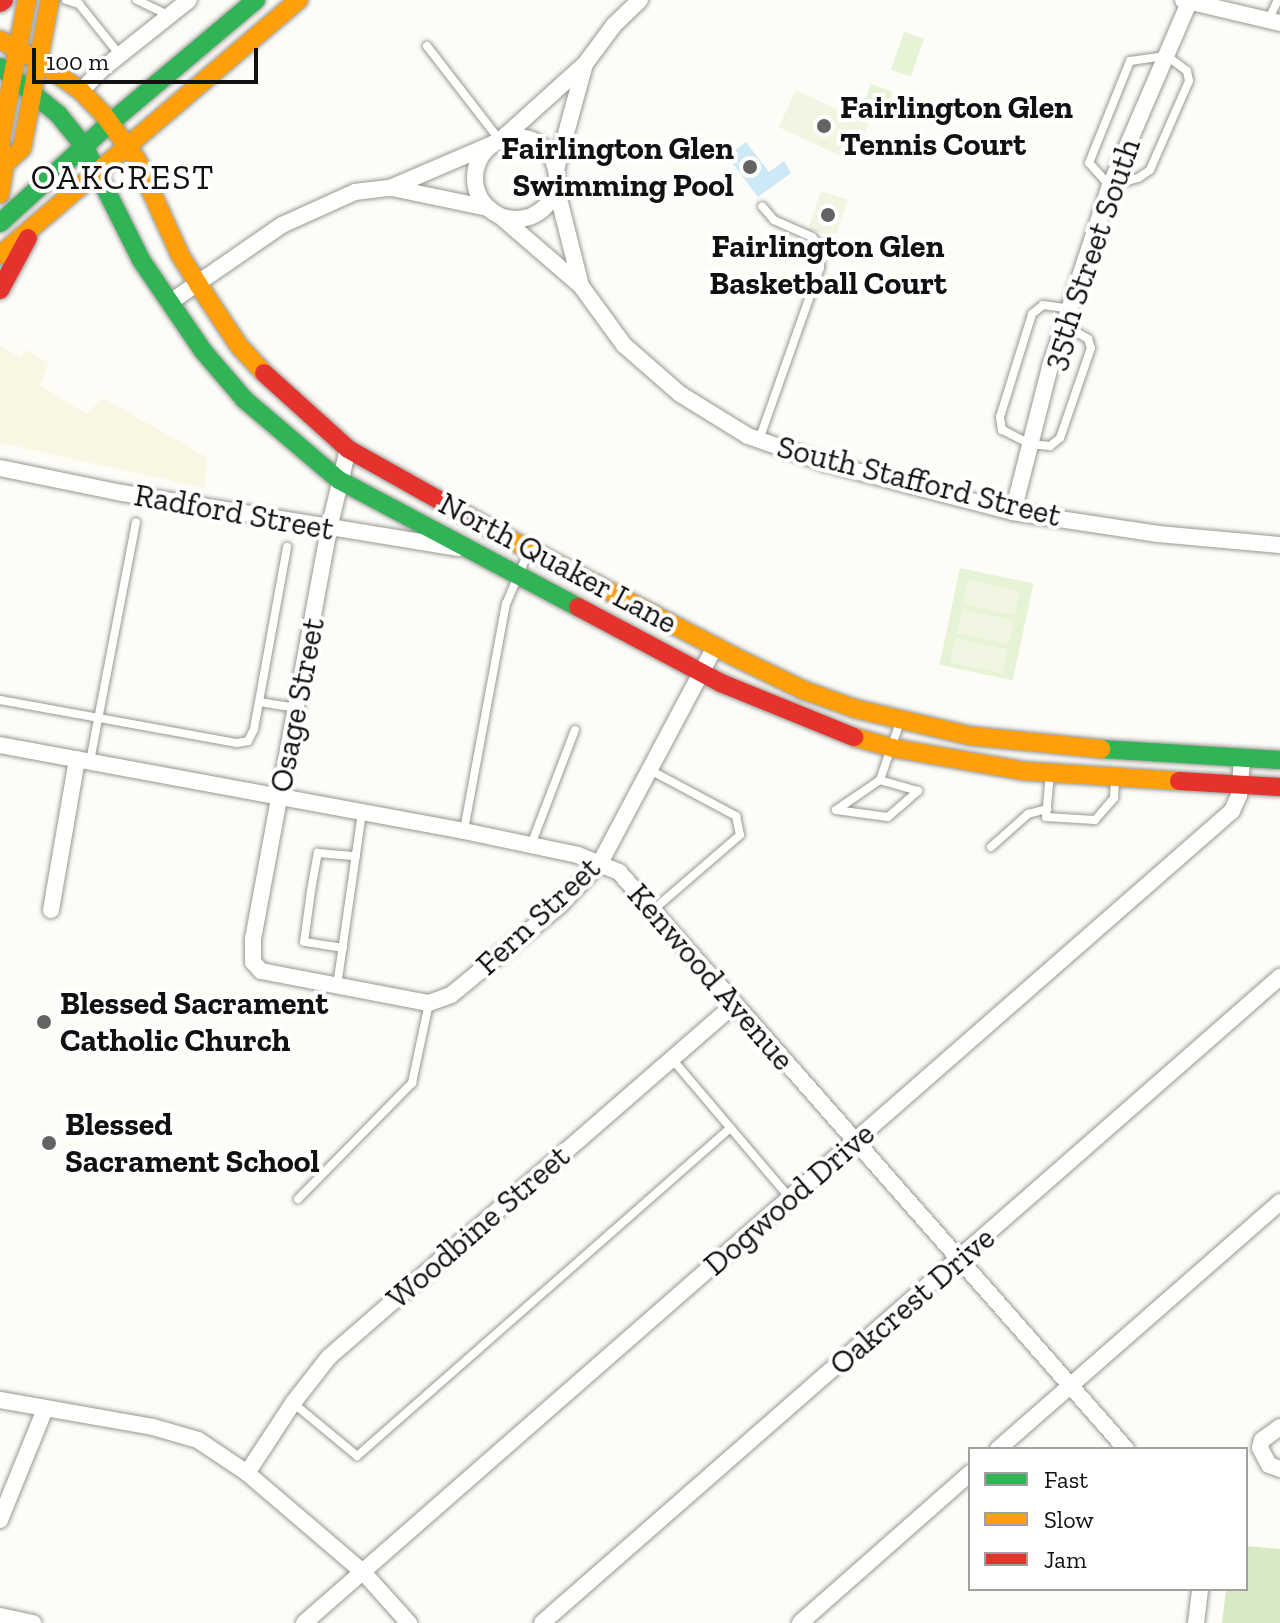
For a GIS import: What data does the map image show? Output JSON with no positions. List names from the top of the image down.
{
  "streets": {
    "main road": ["North Quaker Lane"],
    "street": [
      "35th Street South",
      "South Stafford Street",
      "Radford Street",
      "Osage Street",
      "Fern Street",
      "Kenwood Avenue",
      "Dogwood Drive",
      "Woodbine Street",
      "Oakcrest Drive"
    ]
  },
  "crossings": [
    ["35th Street South", "South Stafford Street"],
    ["Radford Street", "North Quaker Lane"],
    ["Radford Street", "Osage Street"],
    ["North Quaker Lane", "Osage Street"],
    ["North Quaker Lane", "Fern Street"],
    ["North Quaker Lane", "Dogwood Drive"],
    ["Osage Street", "Kenwood Avenue"],
    ["Fern Street", "Kenwood Avenue"],
    ["Kenwood Avenue", "Dogwood Drive"],
    ["Kenwood Avenue", "Woodbine Street"],
    ["Kenwood Avenue", "Oakcrest Drive"]
  ],
  "districts": ["OAKCREST"],
  "places": [
    "Fairlington Glen Tennis Court",
    "Fairlington Glen Swimming Pool",
    "Fairlington Glen Basketball Court",
    "Blessed Sacrament Catholic Church",
    "Blessed Sacrament School"
  ],
  "legend": ["Fast", "Slow", "Jam"],
  "scale_bar": "100 m"
}
